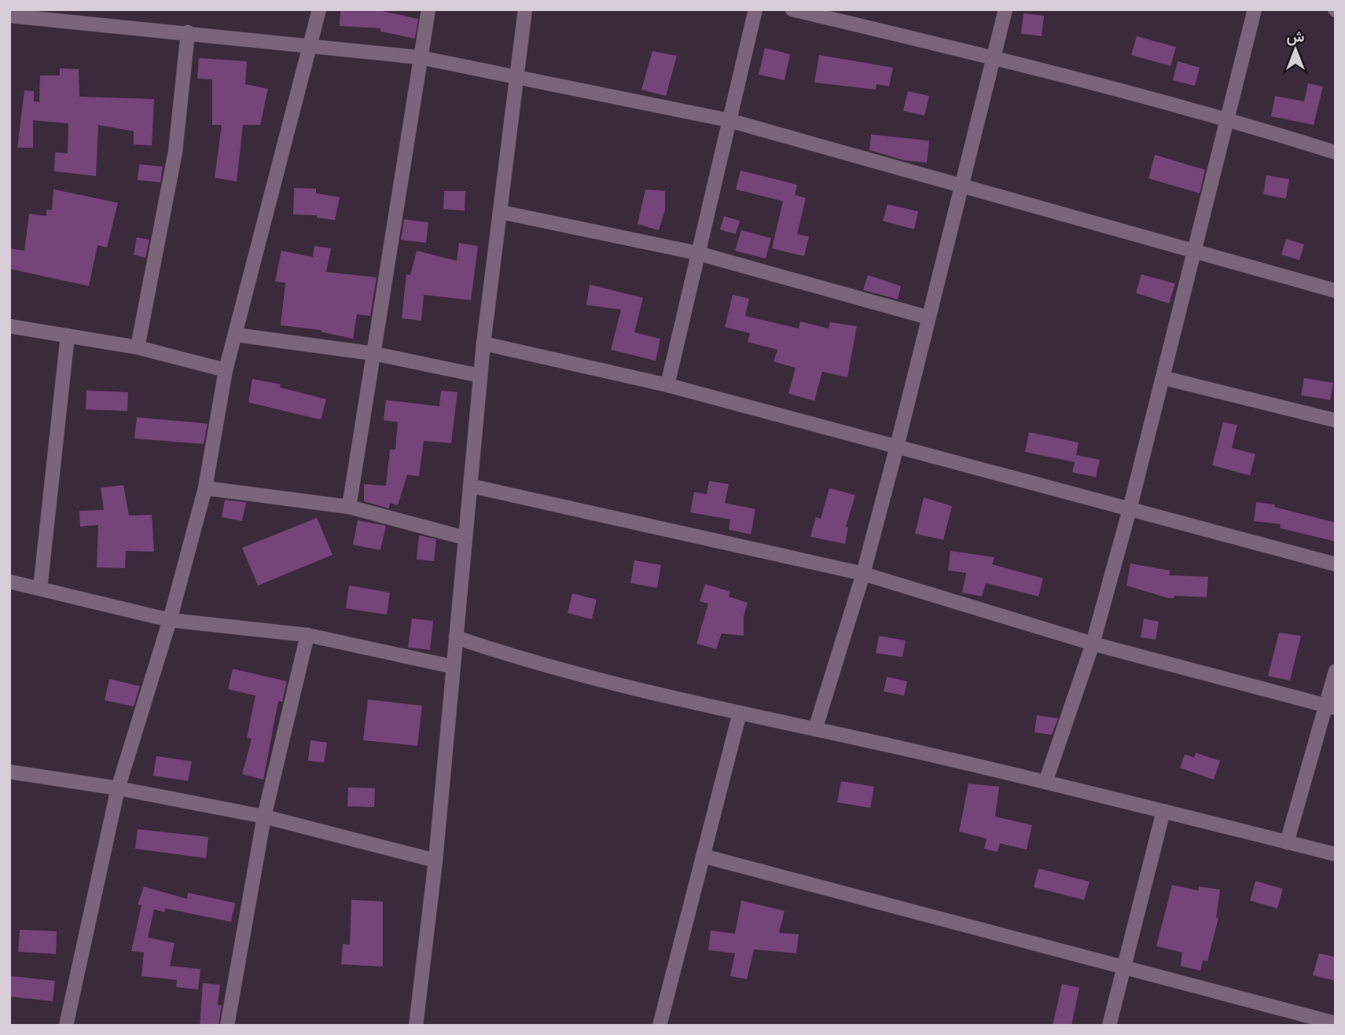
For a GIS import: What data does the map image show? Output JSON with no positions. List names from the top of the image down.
{
  "north": "top"
}
